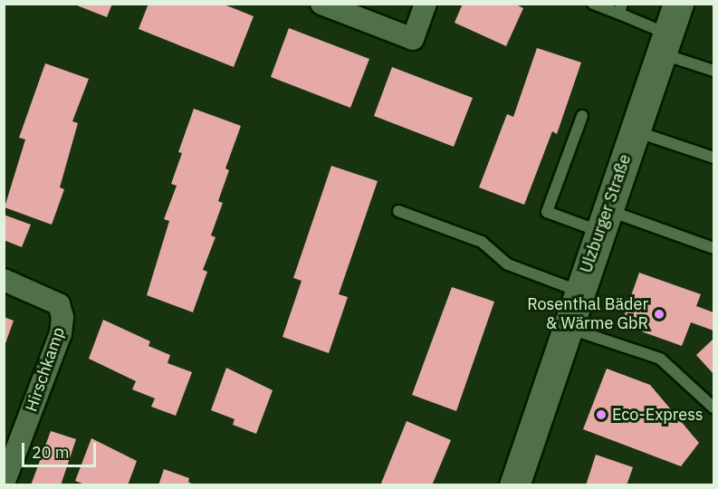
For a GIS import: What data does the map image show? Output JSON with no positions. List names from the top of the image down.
{
  "streets": {
    "main road": ["Ulzburger Straße"],
    "street": ["Hirschkamp"]
  },
  "places": ["Rosenthal Bäder & Wärme GbR", "Eco-Express"],
  "scale_bar": "20 m"
}
